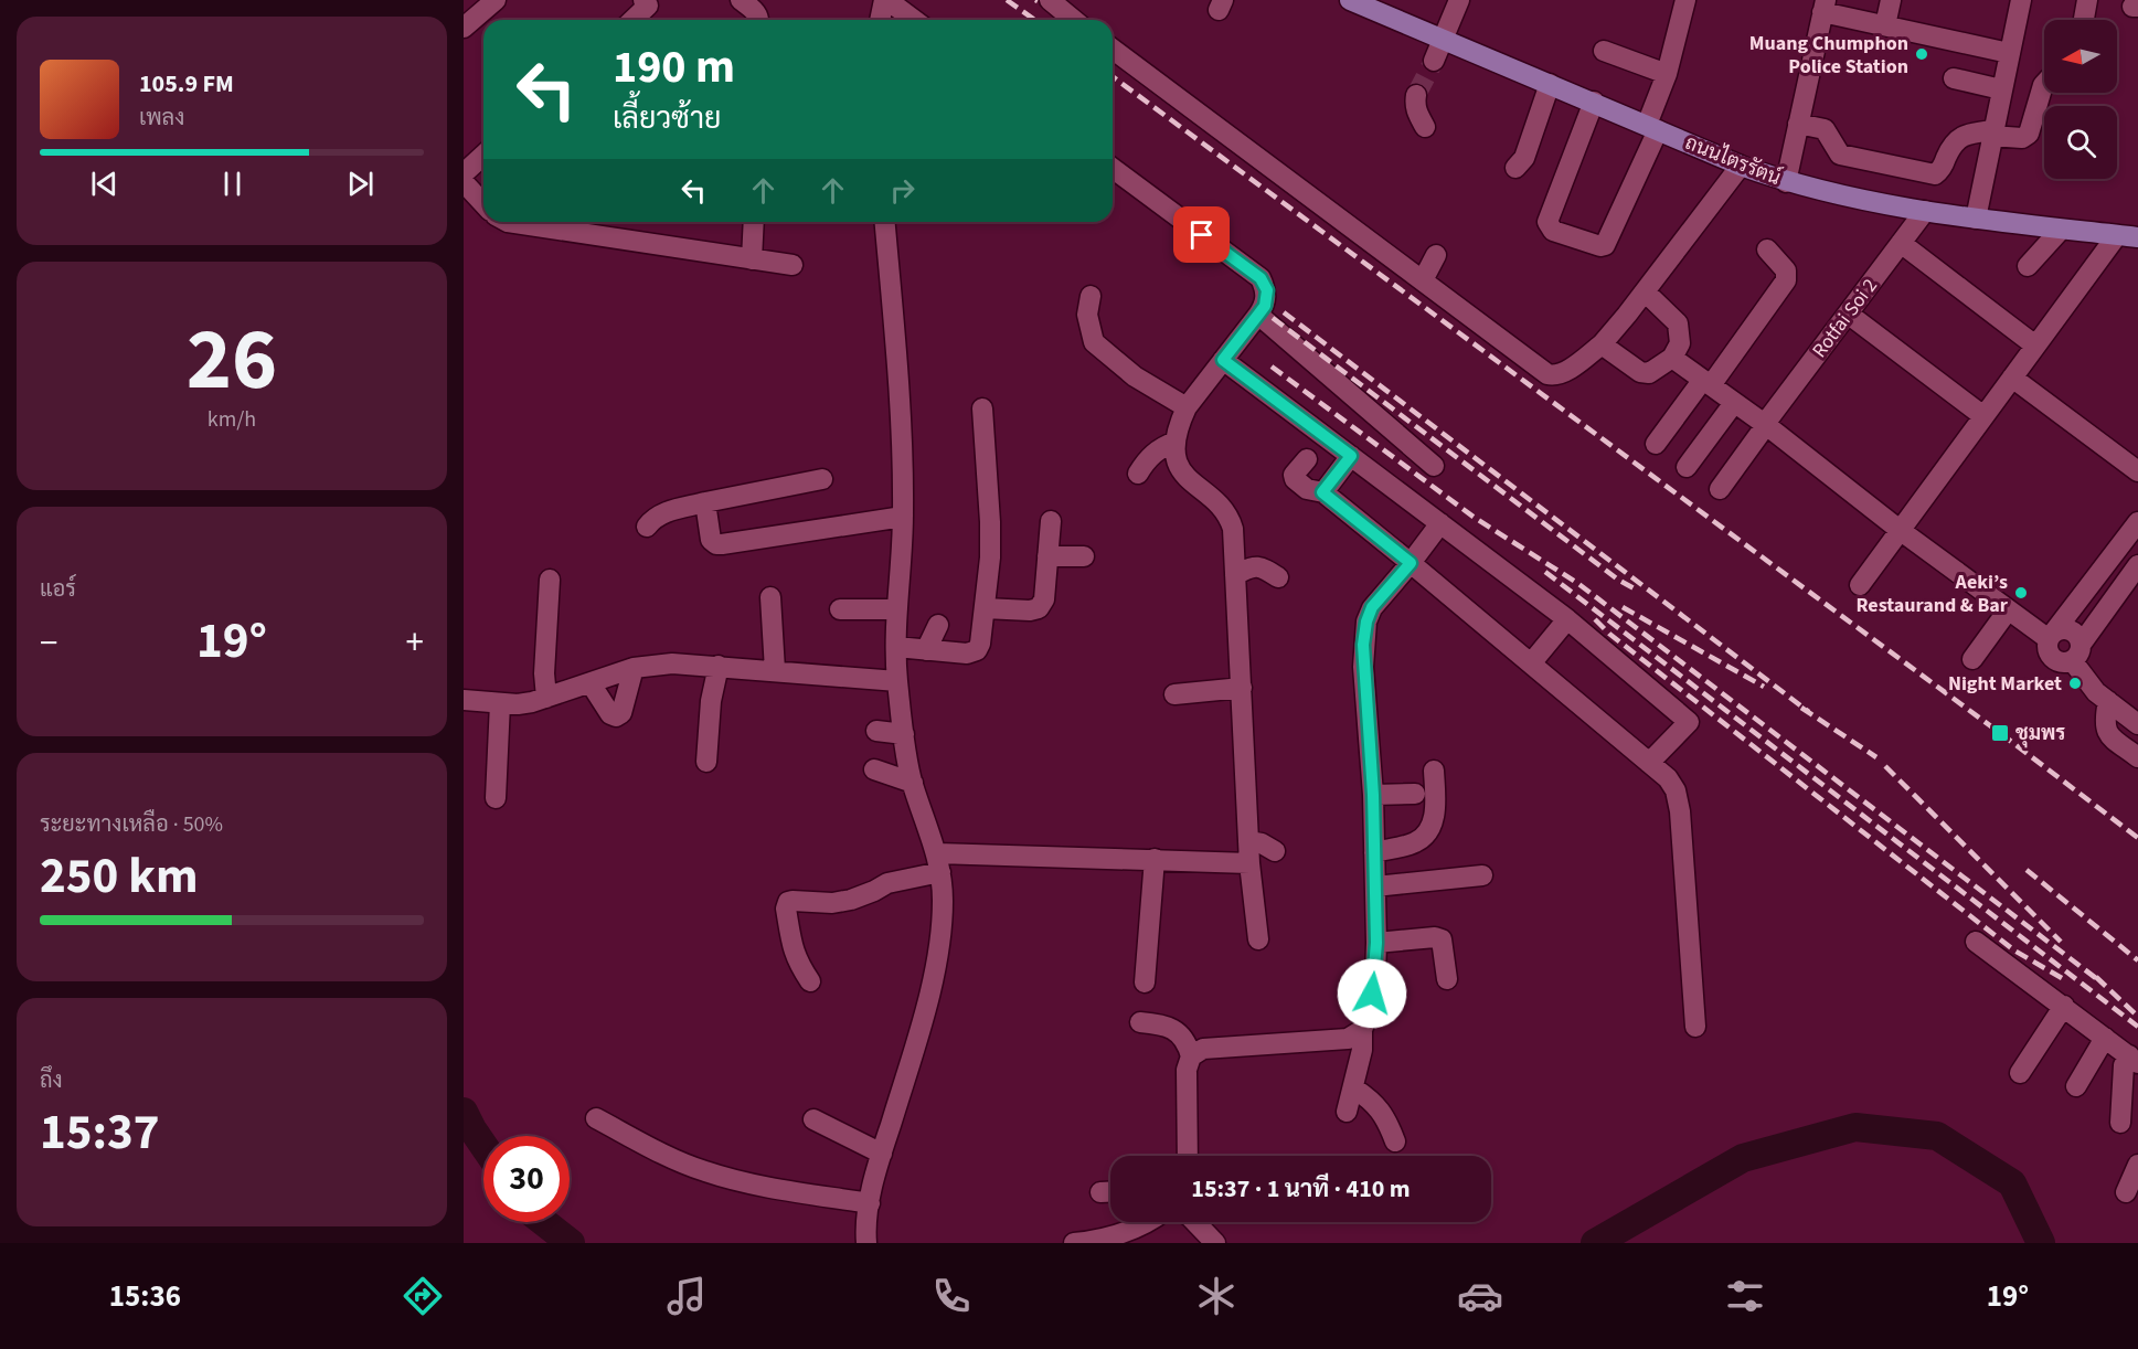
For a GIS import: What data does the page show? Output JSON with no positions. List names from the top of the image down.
{
  "streets": {
    "main road": ["ถนนไตรรัตน์"],
    "street": ["Rotfai Soi 2"]
  },
  "crossings": [
    ["ถนนไตรรัตน์", "Rotfai Soi 2"]
  ],
  "places": {
    "other": ["Muang Chumphon Police Station", "Aeki’s Restaurand & Bar", "Night Market"],
    "transit": ["ชุมพร"]
  },
  "north": "left",
  "page": {
    "turn": ["190 m", "เลี้ยวซ้าย"],
    "song": ["105.9 FM", "เพลง"],
    "tile": [
      ["26", "km/h"],
      "แอร์",
      ["ระยะทางเหลือ · 50%", "250 km"],
      ["ถึง", "15:37"]
    ],
    "heat": ["−", "19°", "+"],
    "limit": "30",
    "trip": "15:37 · 1 นาที · 410 m",
    "tabs": ["15:36", "19°"]
  }
}
